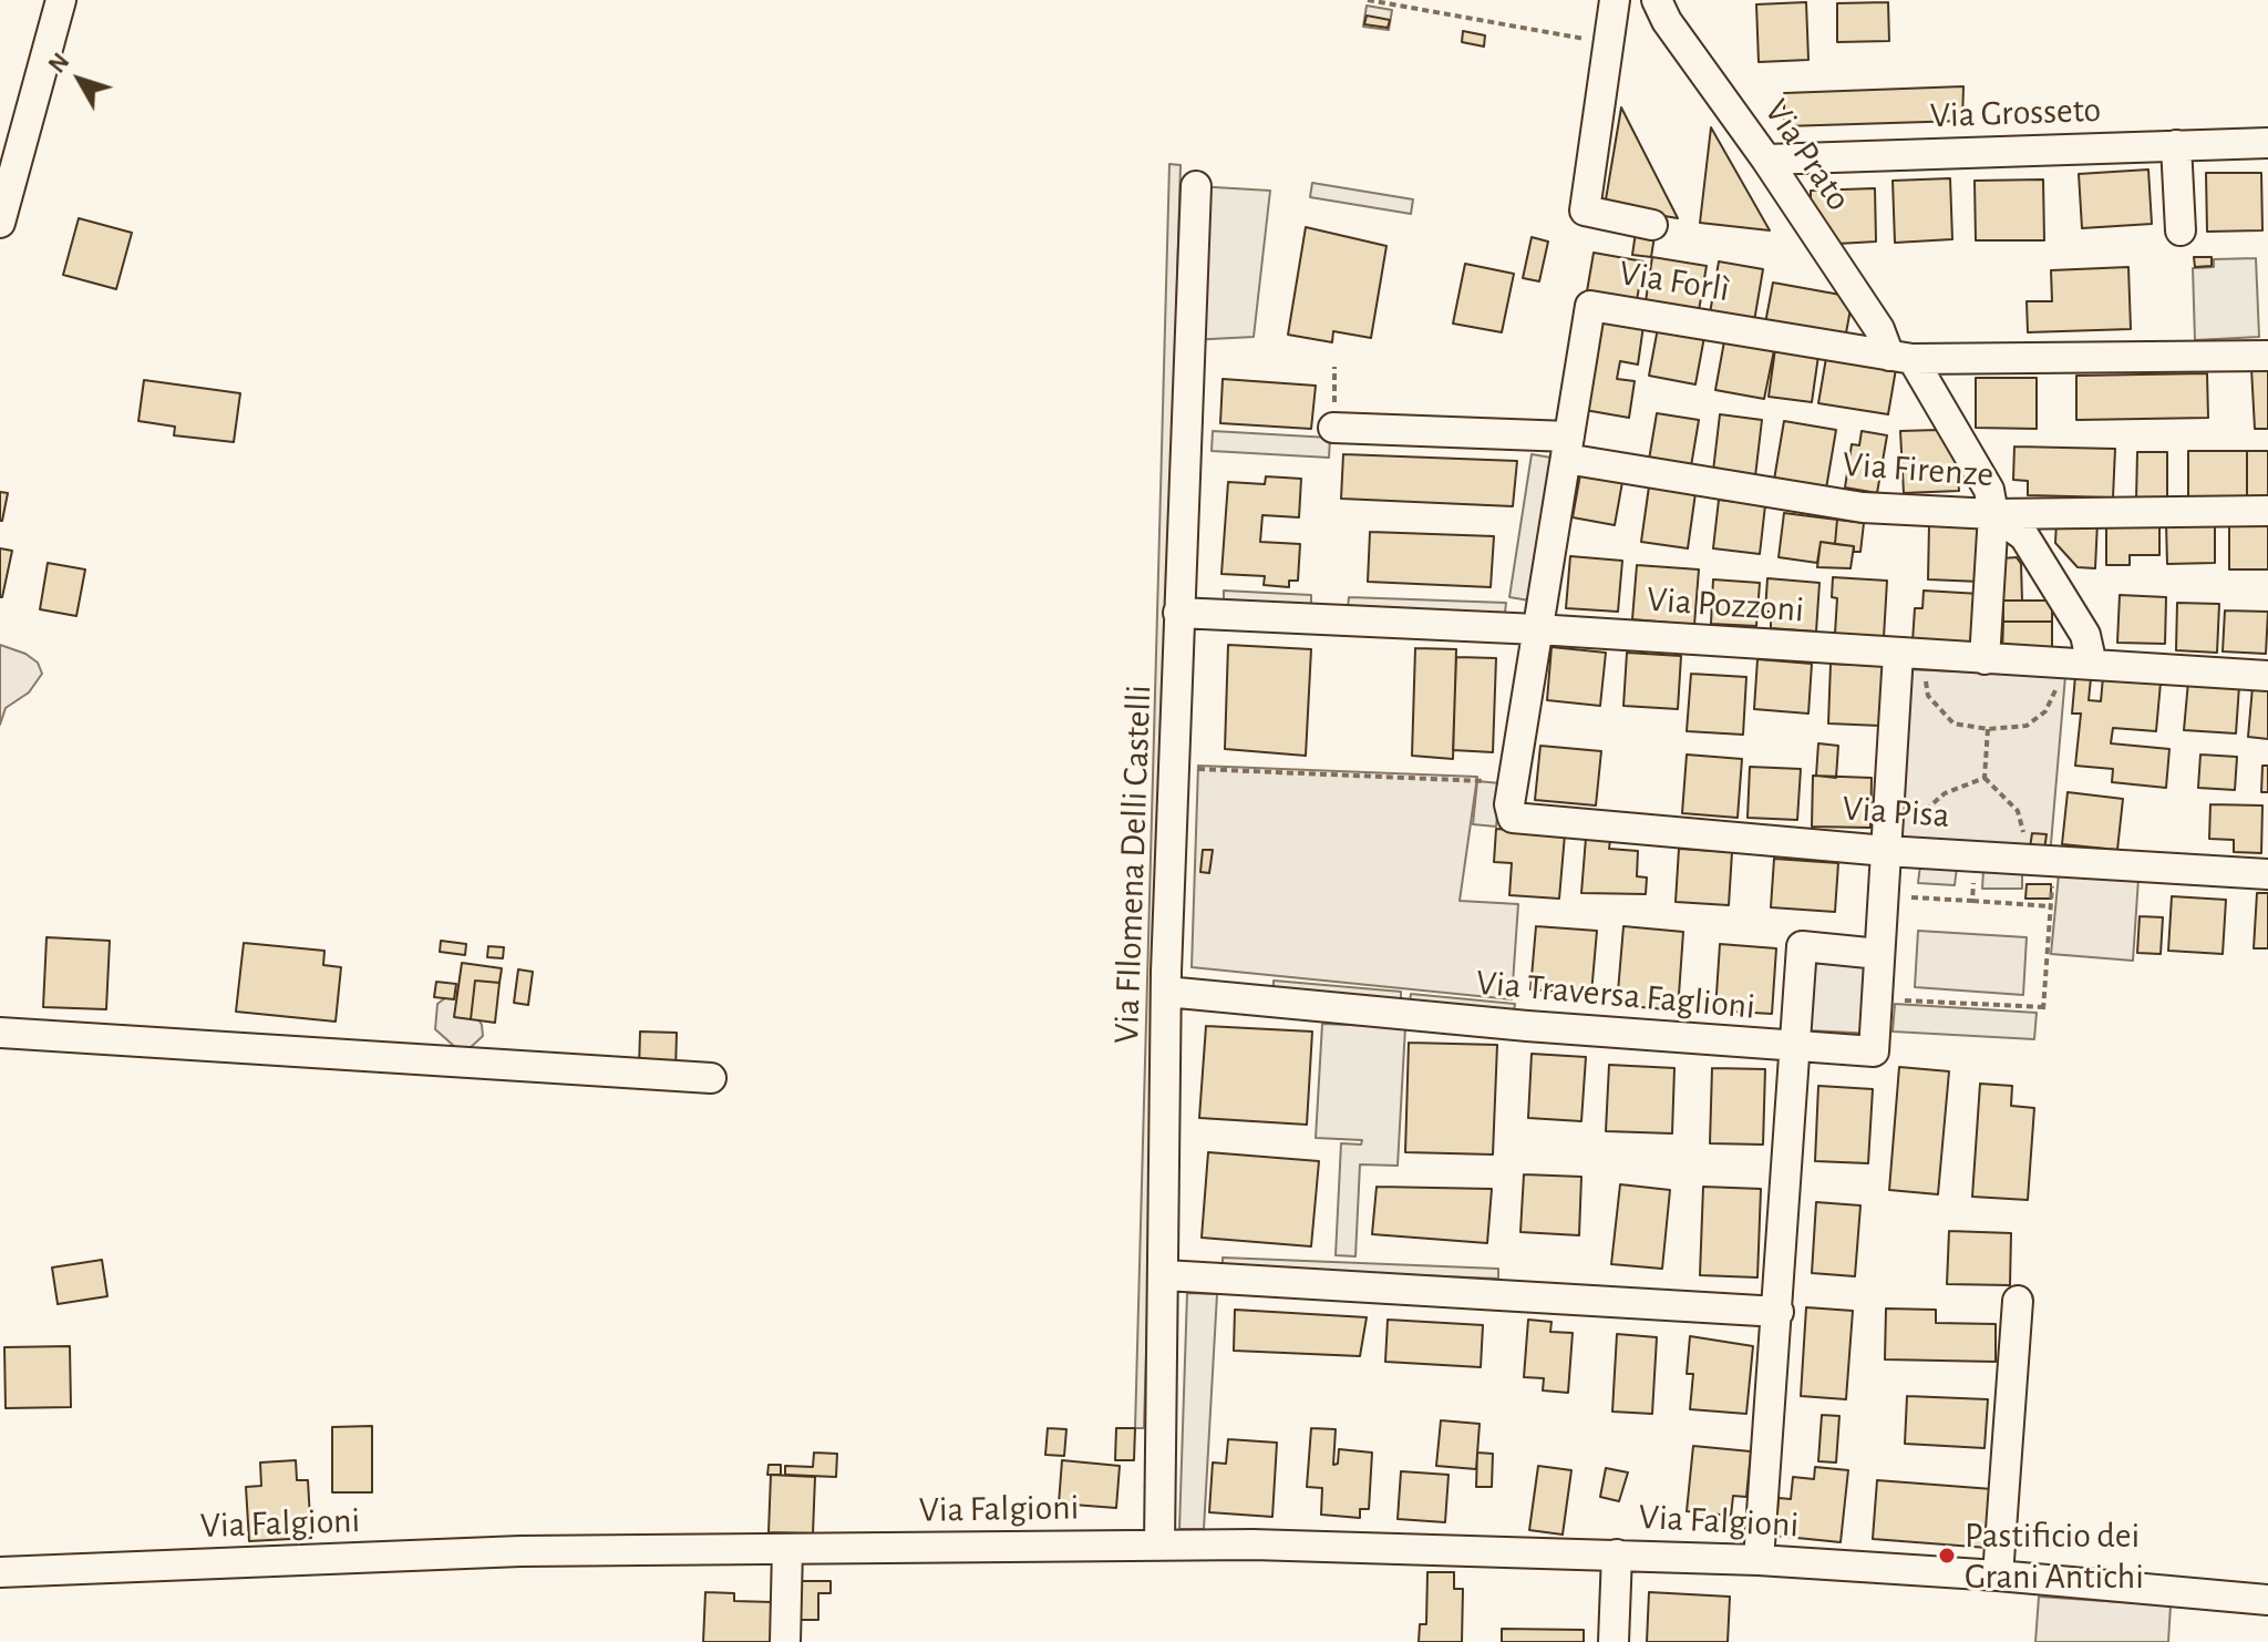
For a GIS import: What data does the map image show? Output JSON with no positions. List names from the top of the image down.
{
  "streets": {
    "street": [
      "Via Grosseto",
      "Via Prato",
      "Via Forlì",
      "Via Firenze",
      "Via Pozzoni",
      "Via Pisa",
      "Via FIlomena Delli Castelli",
      "Via Traversa Faglioni",
      "Via Falgioni"
    ]
  },
  "crossings": [
    ["Via Grosseto", "Via Prato"],
    ["Via Prato", "Via Forlì"],
    ["Via Prato", "Via Firenze"],
    ["Via Prato", "Via Pozzoni"],
    ["Via Forlì", "Via Firenze"],
    ["Via Forlì", "Via Pozzoni"],
    ["Via Forlì", "Via Pisa"],
    ["Via Pozzoni", "Via FIlomena Delli Castelli"],
    ["Via FIlomena Delli Castelli", "Via Traversa Faglioni"],
    ["Via FIlomena Delli Castelli", "Via Falgioni"],
    ["Via Traversa Faglioni", "Via Falgioni"]
  ],
  "places": ["Pastificio dei Grani Antichi"],
  "north": "top left"
}
